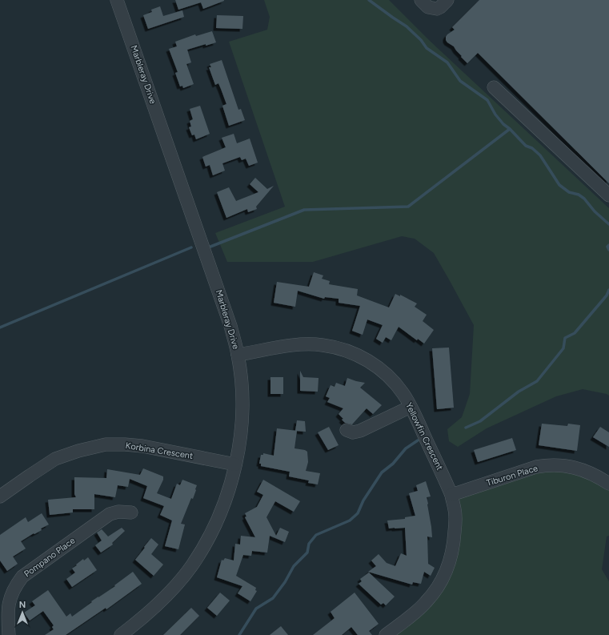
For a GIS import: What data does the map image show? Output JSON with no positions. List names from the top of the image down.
{
  "streets": {
    "street": [
      "Marbleray Drive",
      "Yellowfin Crescent",
      "Korbina Crescent",
      "Tiburon Place",
      "Pompano Place"
    ]
  },
  "crossings": [
    ["Marbleray Drive", "Yellowfin Crescent"],
    ["Marbleray Drive", "Korbina Crescent"],
    ["Yellowfin Crescent", "Tiburon Place"]
  ],
  "north": "top"
}
